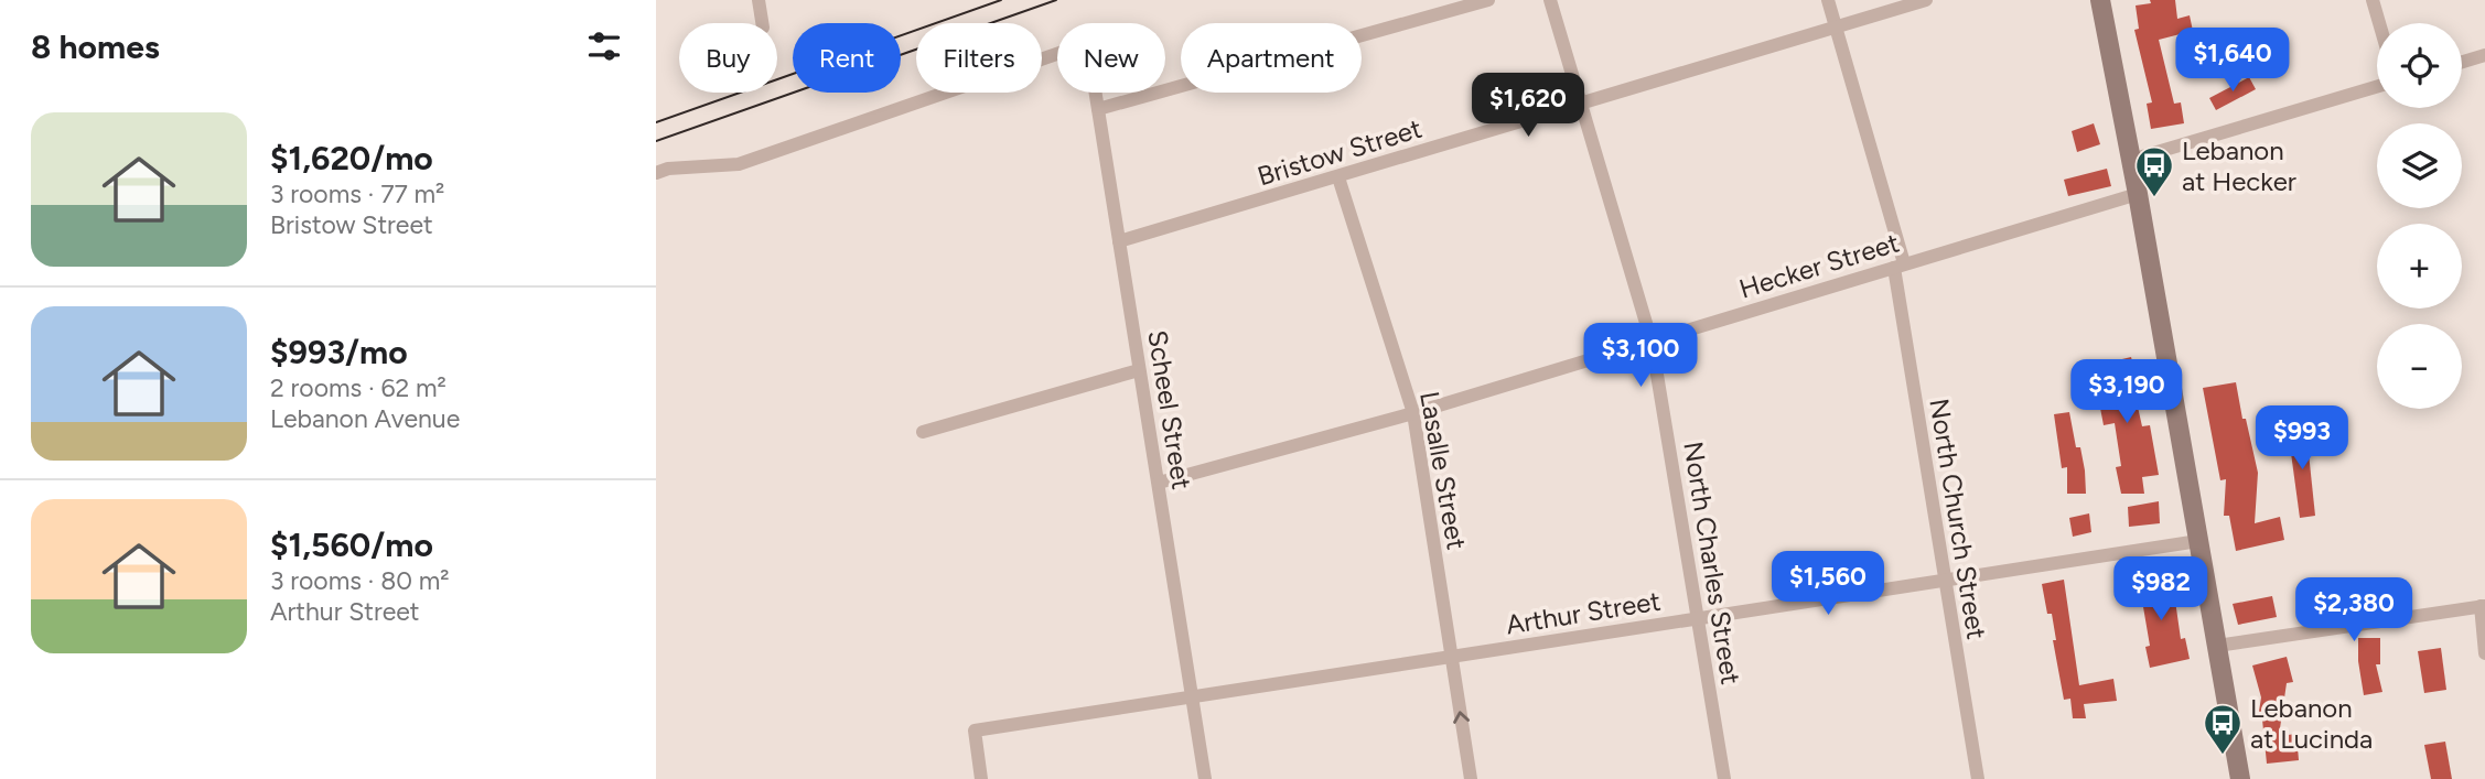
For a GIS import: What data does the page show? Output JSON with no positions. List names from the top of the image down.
{
  "streets": {
    "street": [
      "Bristow Street",
      "Hecker Street",
      "Scheel Street",
      "Lasalle Street",
      "North Church Street",
      "North Charles Street",
      "Arthur Street"
    ]
  },
  "crossings": [
    ["Bristow Street", "Scheel Street"],
    ["Bristow Street", "Lasalle Street"],
    ["Bristow Street", "North Church Street"],
    ["Bristow Street", "North Charles Street"],
    ["Hecker Street", "Scheel Street"],
    ["Hecker Street", "Lasalle Street"],
    ["Hecker Street", "North Church Street"],
    ["Hecker Street", "North Charles Street"],
    ["Scheel Street", "Arthur Street"],
    ["Lasalle Street", "Arthur Street"],
    ["North Church Street", "Arthur Street"],
    ["North Charles Street", "Arthur Street"]
  ],
  "places": {
    "bus stop": ["Lebanon at Hecker", "Lebanon at Lucinda"]
  },
  "page": {
    "heading": "8 homes",
    "map_buttons": ["+", "−"],
    "chip": [
      "Buy",
      "Rent",
      "Filters",
      "New",
      "Apartment"
    ],
    "price": [
      "$1,640",
      "$1,620",
      "$3,100",
      "$3,190",
      "$993",
      "$1,560",
      "$982",
      "$2,380"
    ],
    "list": [
      {
        "name": "$1,620/mo",
        "note": "3 rooms · 77 m² · Bristow Street"
      },
      {
        "name": "$993/mo",
        "note": "2 rooms · 62 m² · Lebanon Avenue"
      },
      {
        "name": "$1,560/mo",
        "note": "3 rooms · 80 m² · Arthur Street"
      }
    ]
  }
}
